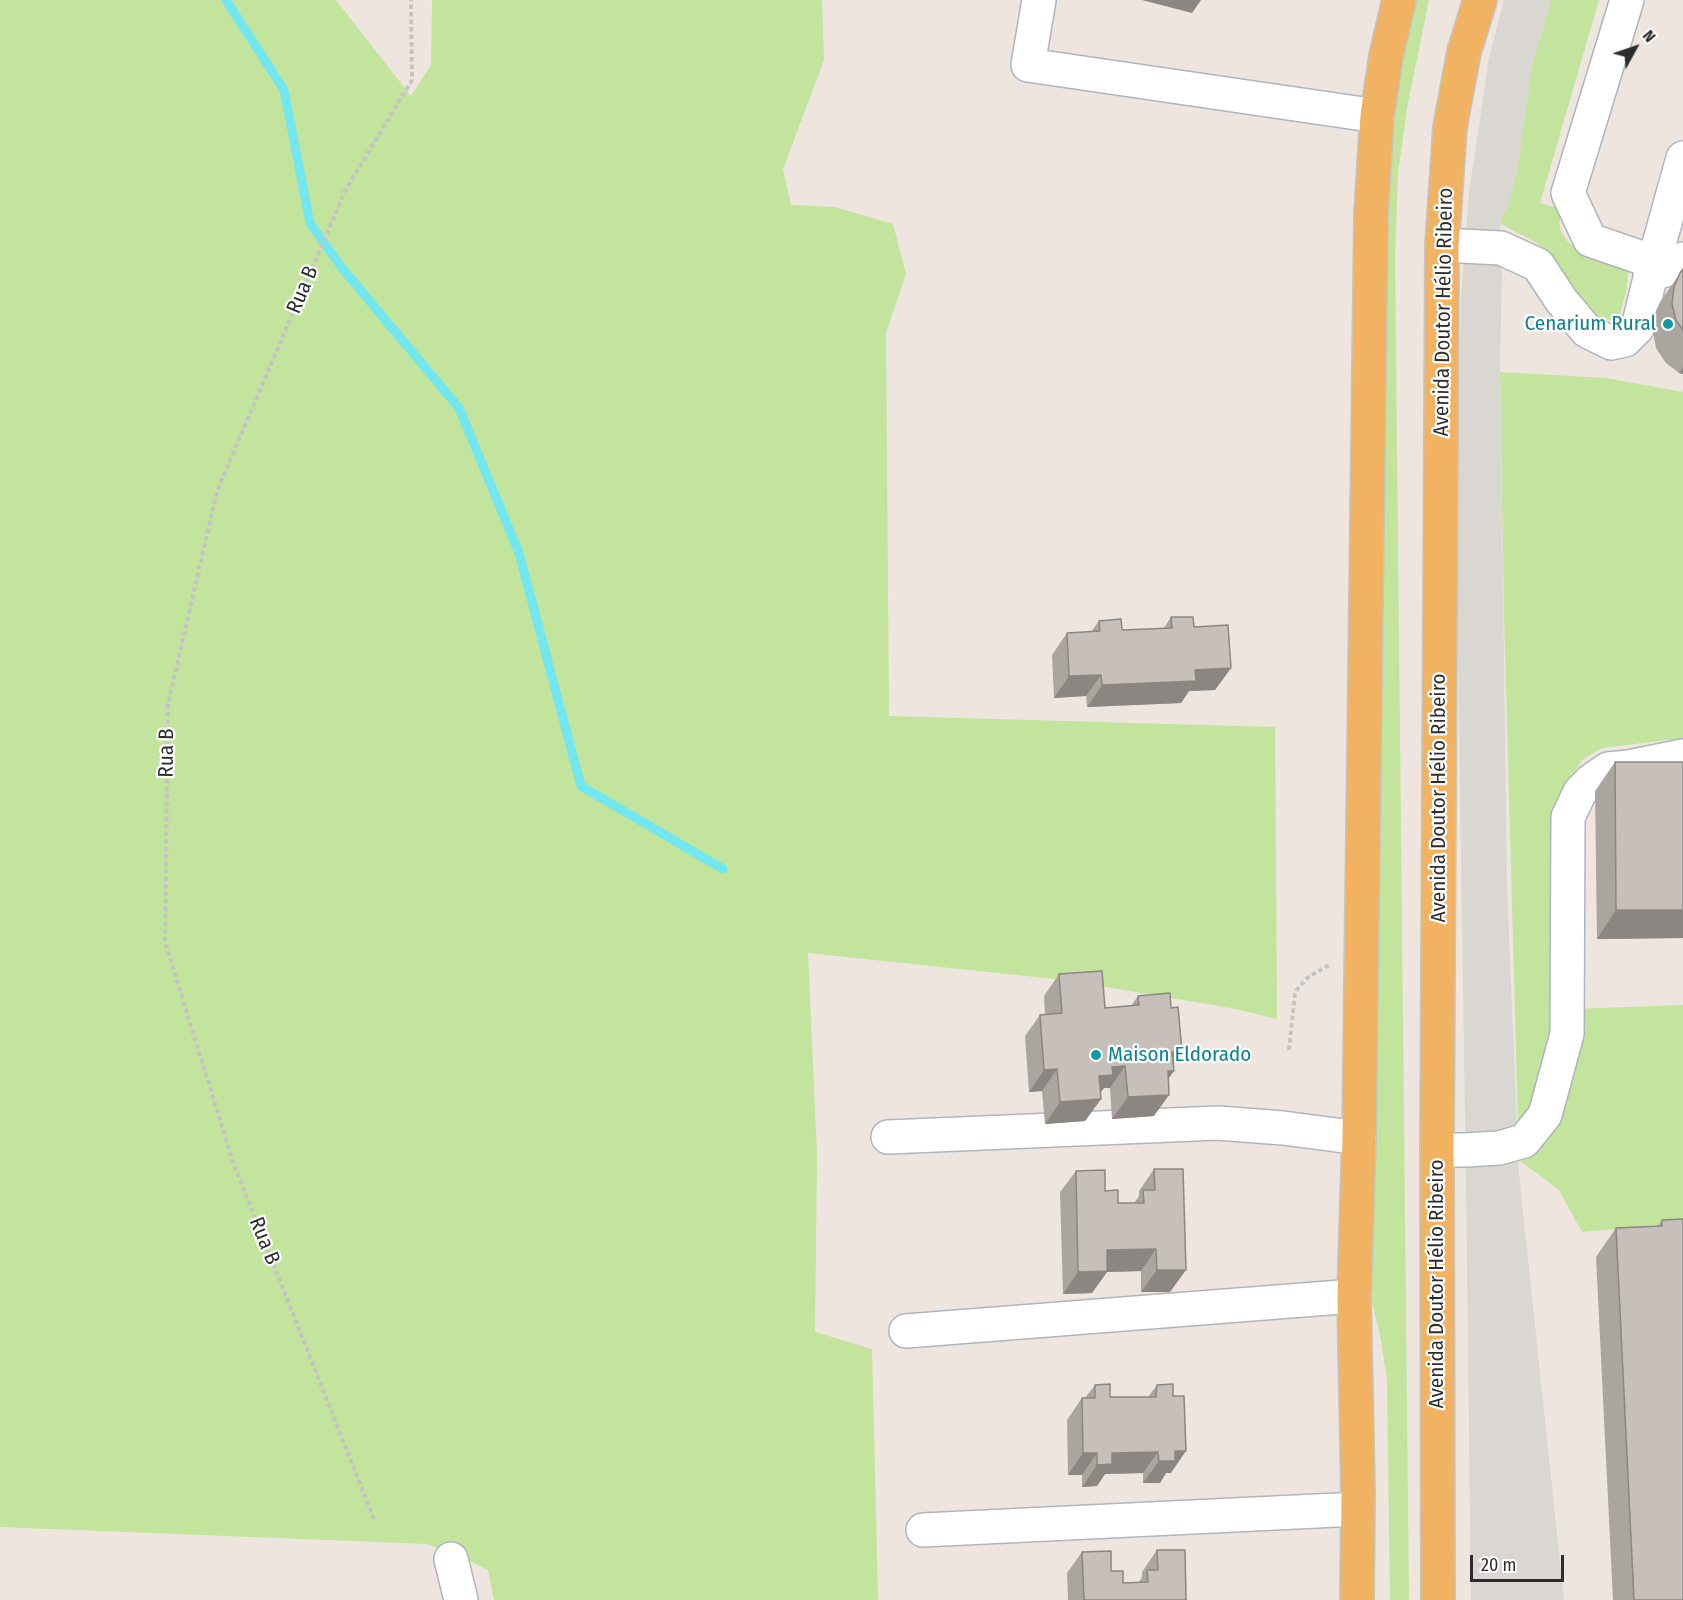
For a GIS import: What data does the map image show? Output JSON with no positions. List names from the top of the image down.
{
  "streets": {
    "main road": ["Avenida Doutor Hélio Ribeiro"],
    "path": ["Rua B"]
  },
  "places": ["Cenarium Rural", "Maison Eldorado"],
  "scale_bar": "20 m",
  "north": "top right"
}
